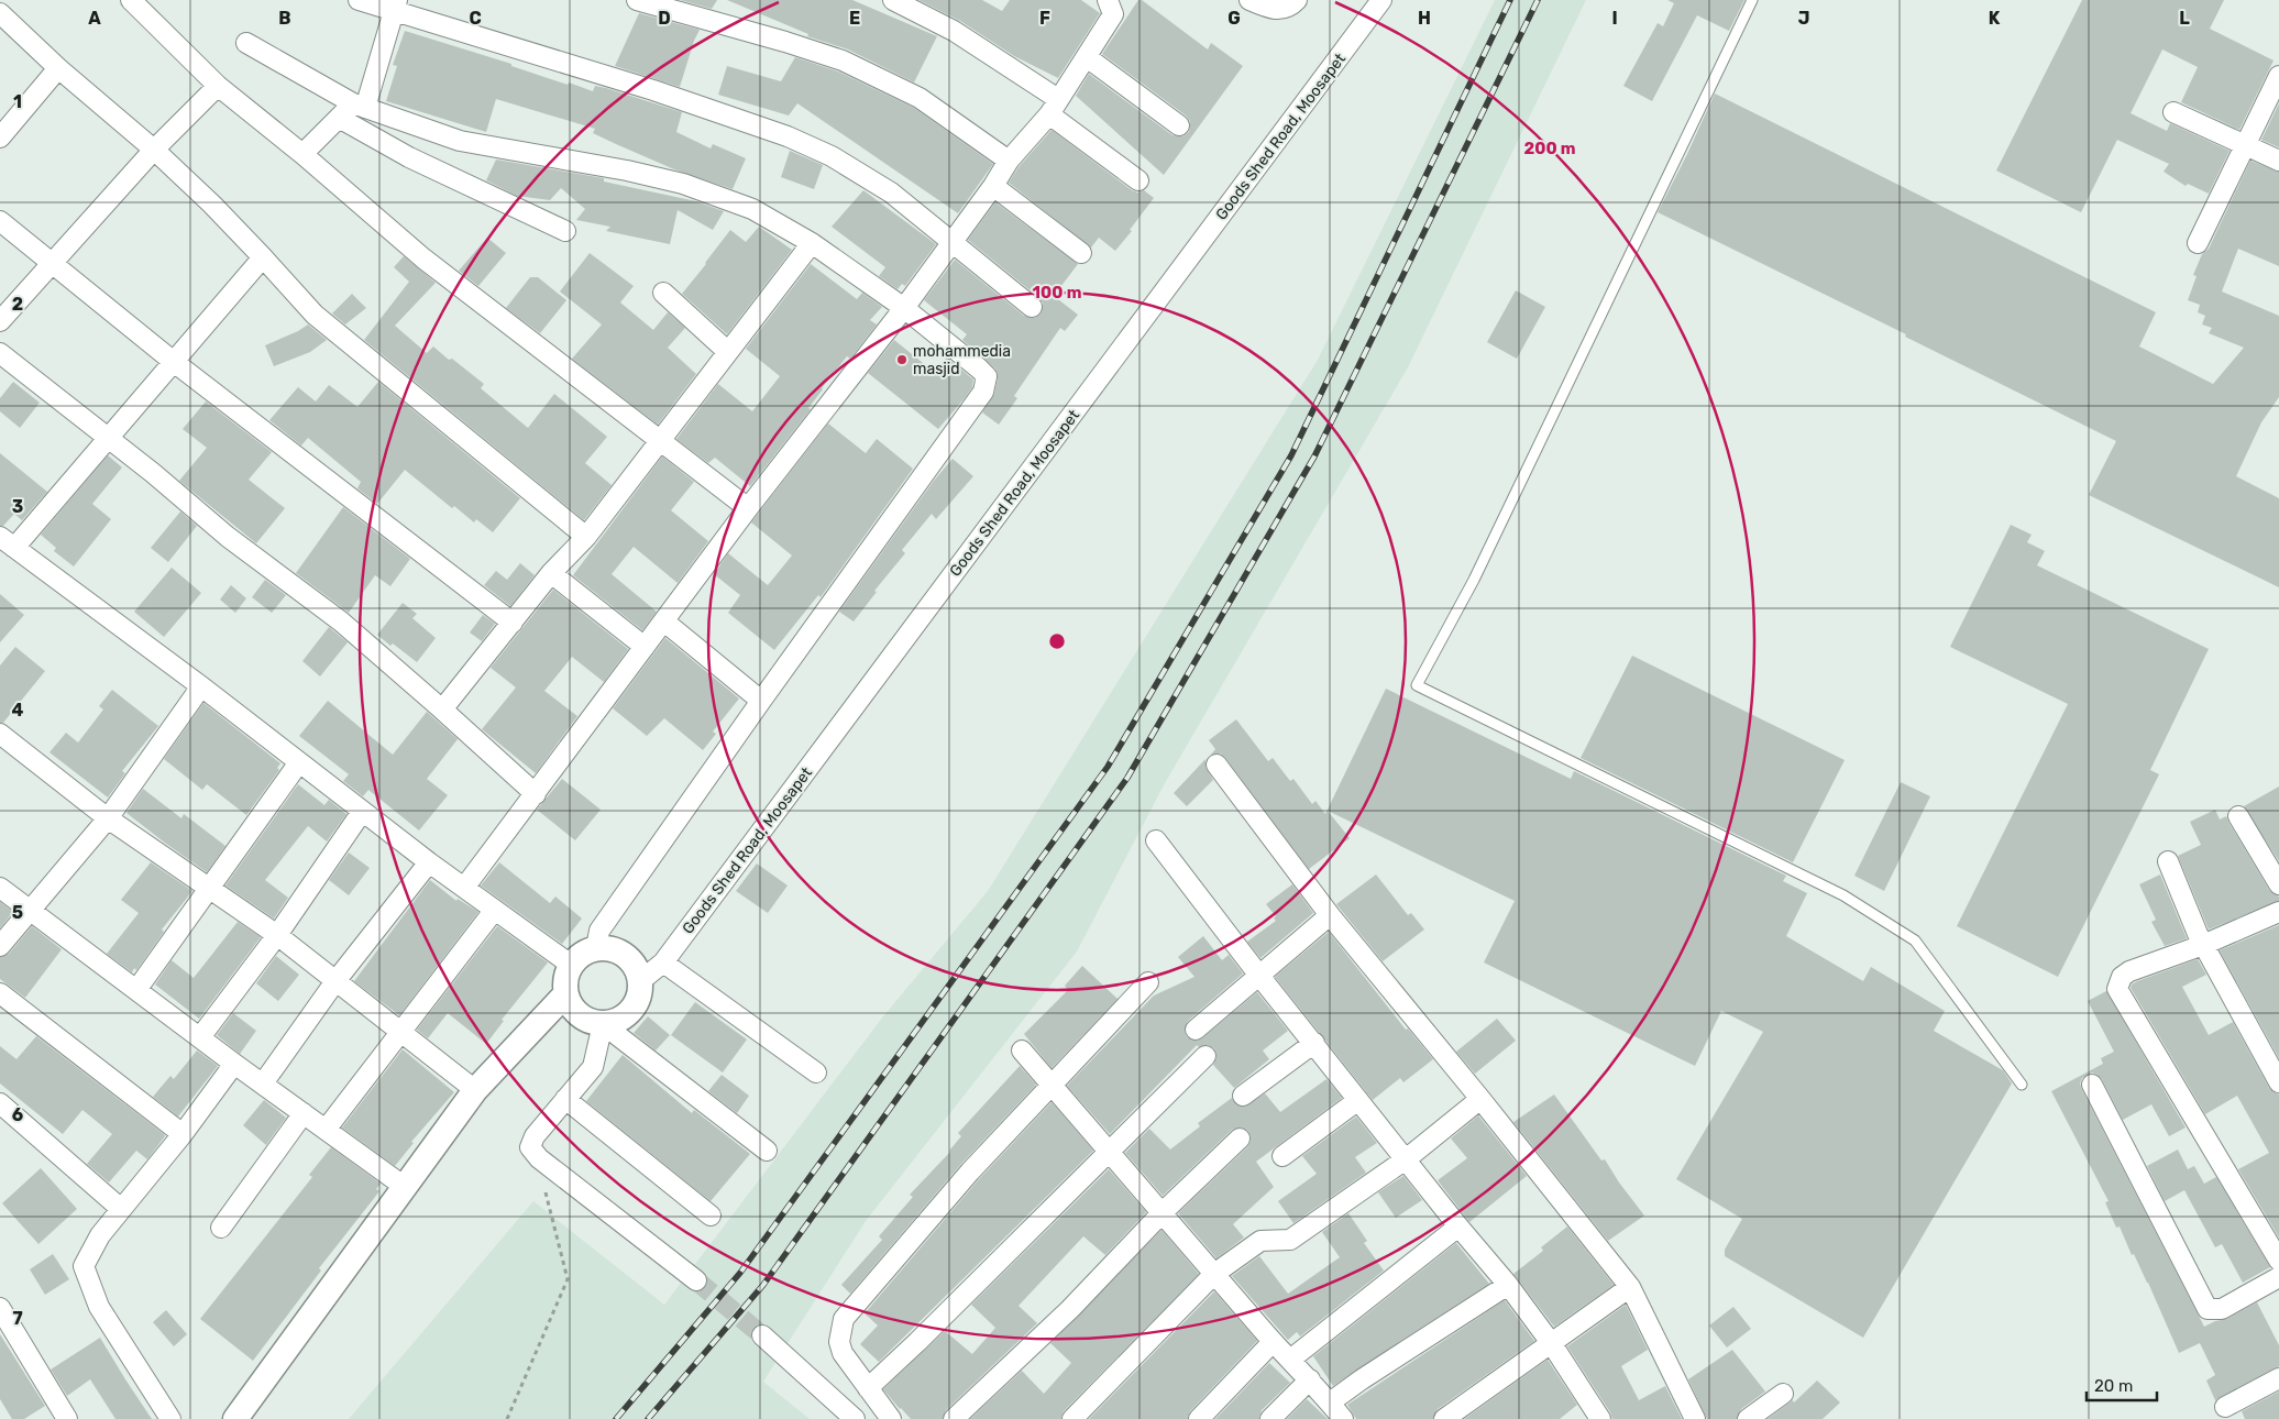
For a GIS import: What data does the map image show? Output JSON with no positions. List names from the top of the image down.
{
  "streets": {
    "street": ["Goods Shed Road, Moosapet"]
  },
  "places": ["mohammedia masjid"],
  "scale_bar": "20 m",
  "grid": {
    "columns": [
      "A",
      "B",
      "C",
      "D",
      "E",
      "F",
      "G",
      "H",
      "I",
      "J",
      "K",
      "L"
    ],
    "rows": [
      "1",
      "2",
      "3",
      "4",
      "5",
      "6",
      "7"
    ]
  },
  "rings": ["200 m", "100 m"]
}
